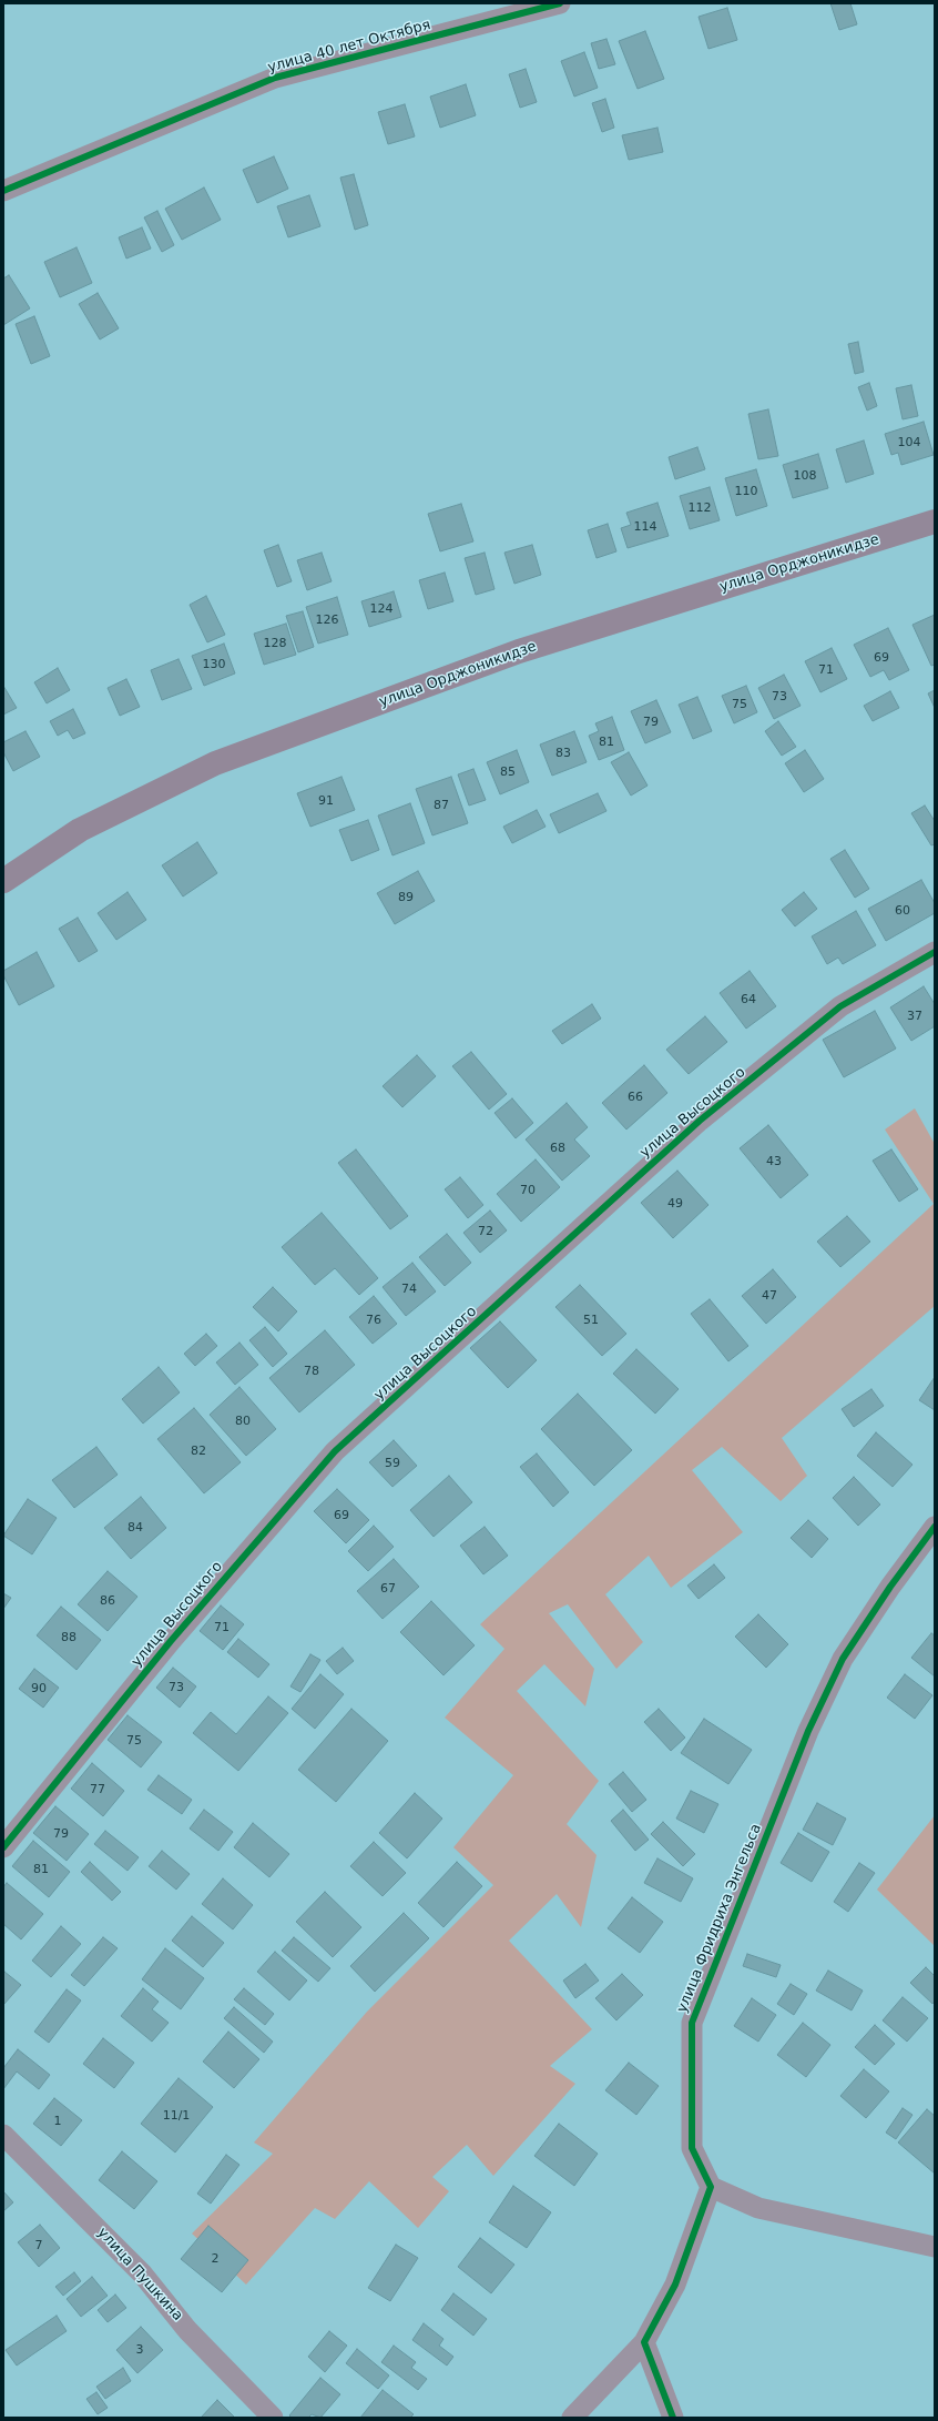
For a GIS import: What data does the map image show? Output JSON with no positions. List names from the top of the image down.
{
  "streets": {
    "main road": ["улица Орджоникидзе"],
    "street": [
      "улица 40 лет Октября",
      "улица Высоцкого",
      "улица Фридриха Энгельса",
      "улица Пушкина"
    ]
  },
  "house_numbers": [
    "104",
    "108",
    "110",
    "112",
    "114",
    "124",
    "126",
    "128",
    "69",
    "130",
    "71",
    "73",
    "75",
    "79",
    "81",
    "83",
    "85",
    "91",
    "87",
    "89",
    "60",
    "64",
    "37",
    "66",
    "68",
    "43",
    "70",
    "49",
    "72",
    "74",
    "47",
    "76",
    "51",
    "78",
    "80",
    "82",
    "59",
    "69",
    "84",
    "67",
    "86",
    "71",
    "88",
    "73",
    "90",
    "75",
    "77",
    "79",
    "81",
    "11/1",
    "1",
    "7",
    "2",
    "3"
  ]
}
